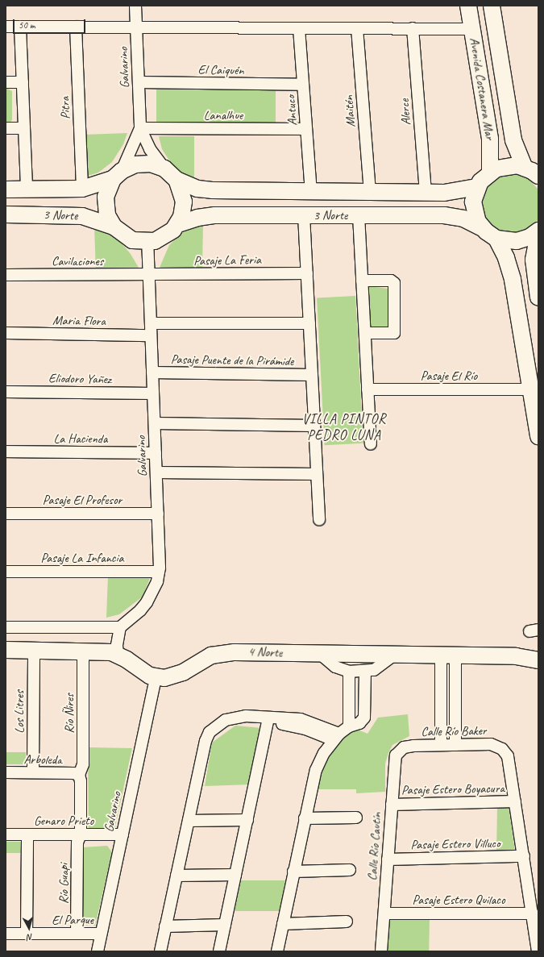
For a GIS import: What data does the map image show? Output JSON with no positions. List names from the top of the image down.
{
  "streets": {
    "street": [
      "Galvarino",
      "El Caiquén",
      "Avenida Costanera Mar",
      "Pitra",
      "Antuco",
      "Maitén",
      "Alerce",
      "Lanalhue",
      "3 Norte",
      "Pasaje La Feria",
      "Cavilaciones",
      "Maria Flora",
      "Pasaje Puente de la Pirámide",
      "Pasaje El Río",
      "Eliodoro Yañez",
      "La Hacienda",
      "Pasaje El Profesor",
      "Pasaje La Infancia",
      "4 Norte",
      "Los Litres",
      "Río Ñires",
      "Calle Río Baker",
      "Arboleda",
      "Pasaje Estero Boyacura",
      "Genaro Prieto",
      "Pasaje Estero Villuco",
      "Calle Río Cautín",
      "Río Guapi",
      "Pasaje Estero Quilaco",
      "El Parque"
    ]
  },
  "crossings": [
    ["Galvarino", "El Caiquén"],
    ["Galvarino", "Lanalhue"],
    ["Galvarino", "3 Norte"],
    ["Galvarino", "Pasaje La Feria"],
    ["Galvarino", "Cavilaciones"],
    ["Galvarino", "Maria Flora"],
    ["Galvarino", "Pasaje Puente de la Pirámide"],
    ["Galvarino", "Eliodoro Yañez"],
    ["Galvarino", "La Hacienda"],
    ["Galvarino", "Pasaje El Profesor"],
    ["Galvarino", "Pasaje La Infancia"],
    ["Galvarino", "4 Norte"],
    ["Galvarino", "Genaro Prieto"],
    ["Galvarino", "El Parque"],
    ["El Caiquén", "Antuco"],
    ["Avenida Costanera Mar", "3 Norte"],
    ["Pitra", "3 Norte"],
    ["Antuco", "Lanalhue"],
    ["Antuco", "3 Norte"],
    ["Maitén", "3 Norte"],
    ["Alerce", "3 Norte"],
    ["Pasaje La Feria", "Cavilaciones"],
    ["Los Litres", "Arboleda"],
    ["Río Ñires", "Arboleda"],
    ["Río Ñires", "Río Guapi"],
    ["Calle Río Baker", "Pasaje Estero Boyacura"],
    ["Calle Río Baker", "Calle Río Cautín"],
    ["Arboleda", "Río Guapi"],
    ["Pasaje Estero Boyacura", "Calle Río Cautín"],
    ["Genaro Prieto", "Río Guapi"],
    ["Pasaje Estero Villuco", "Calle Río Cautín"],
    ["Calle Río Cautín", "Pasaje Estero Quilaco"],
    ["Río Guapi", "El Parque"]
  ],
  "districts": ["VILLA PINTOR PEDRO LUNA"],
  "scale_bar": "50 m",
  "north": "bottom"
}
